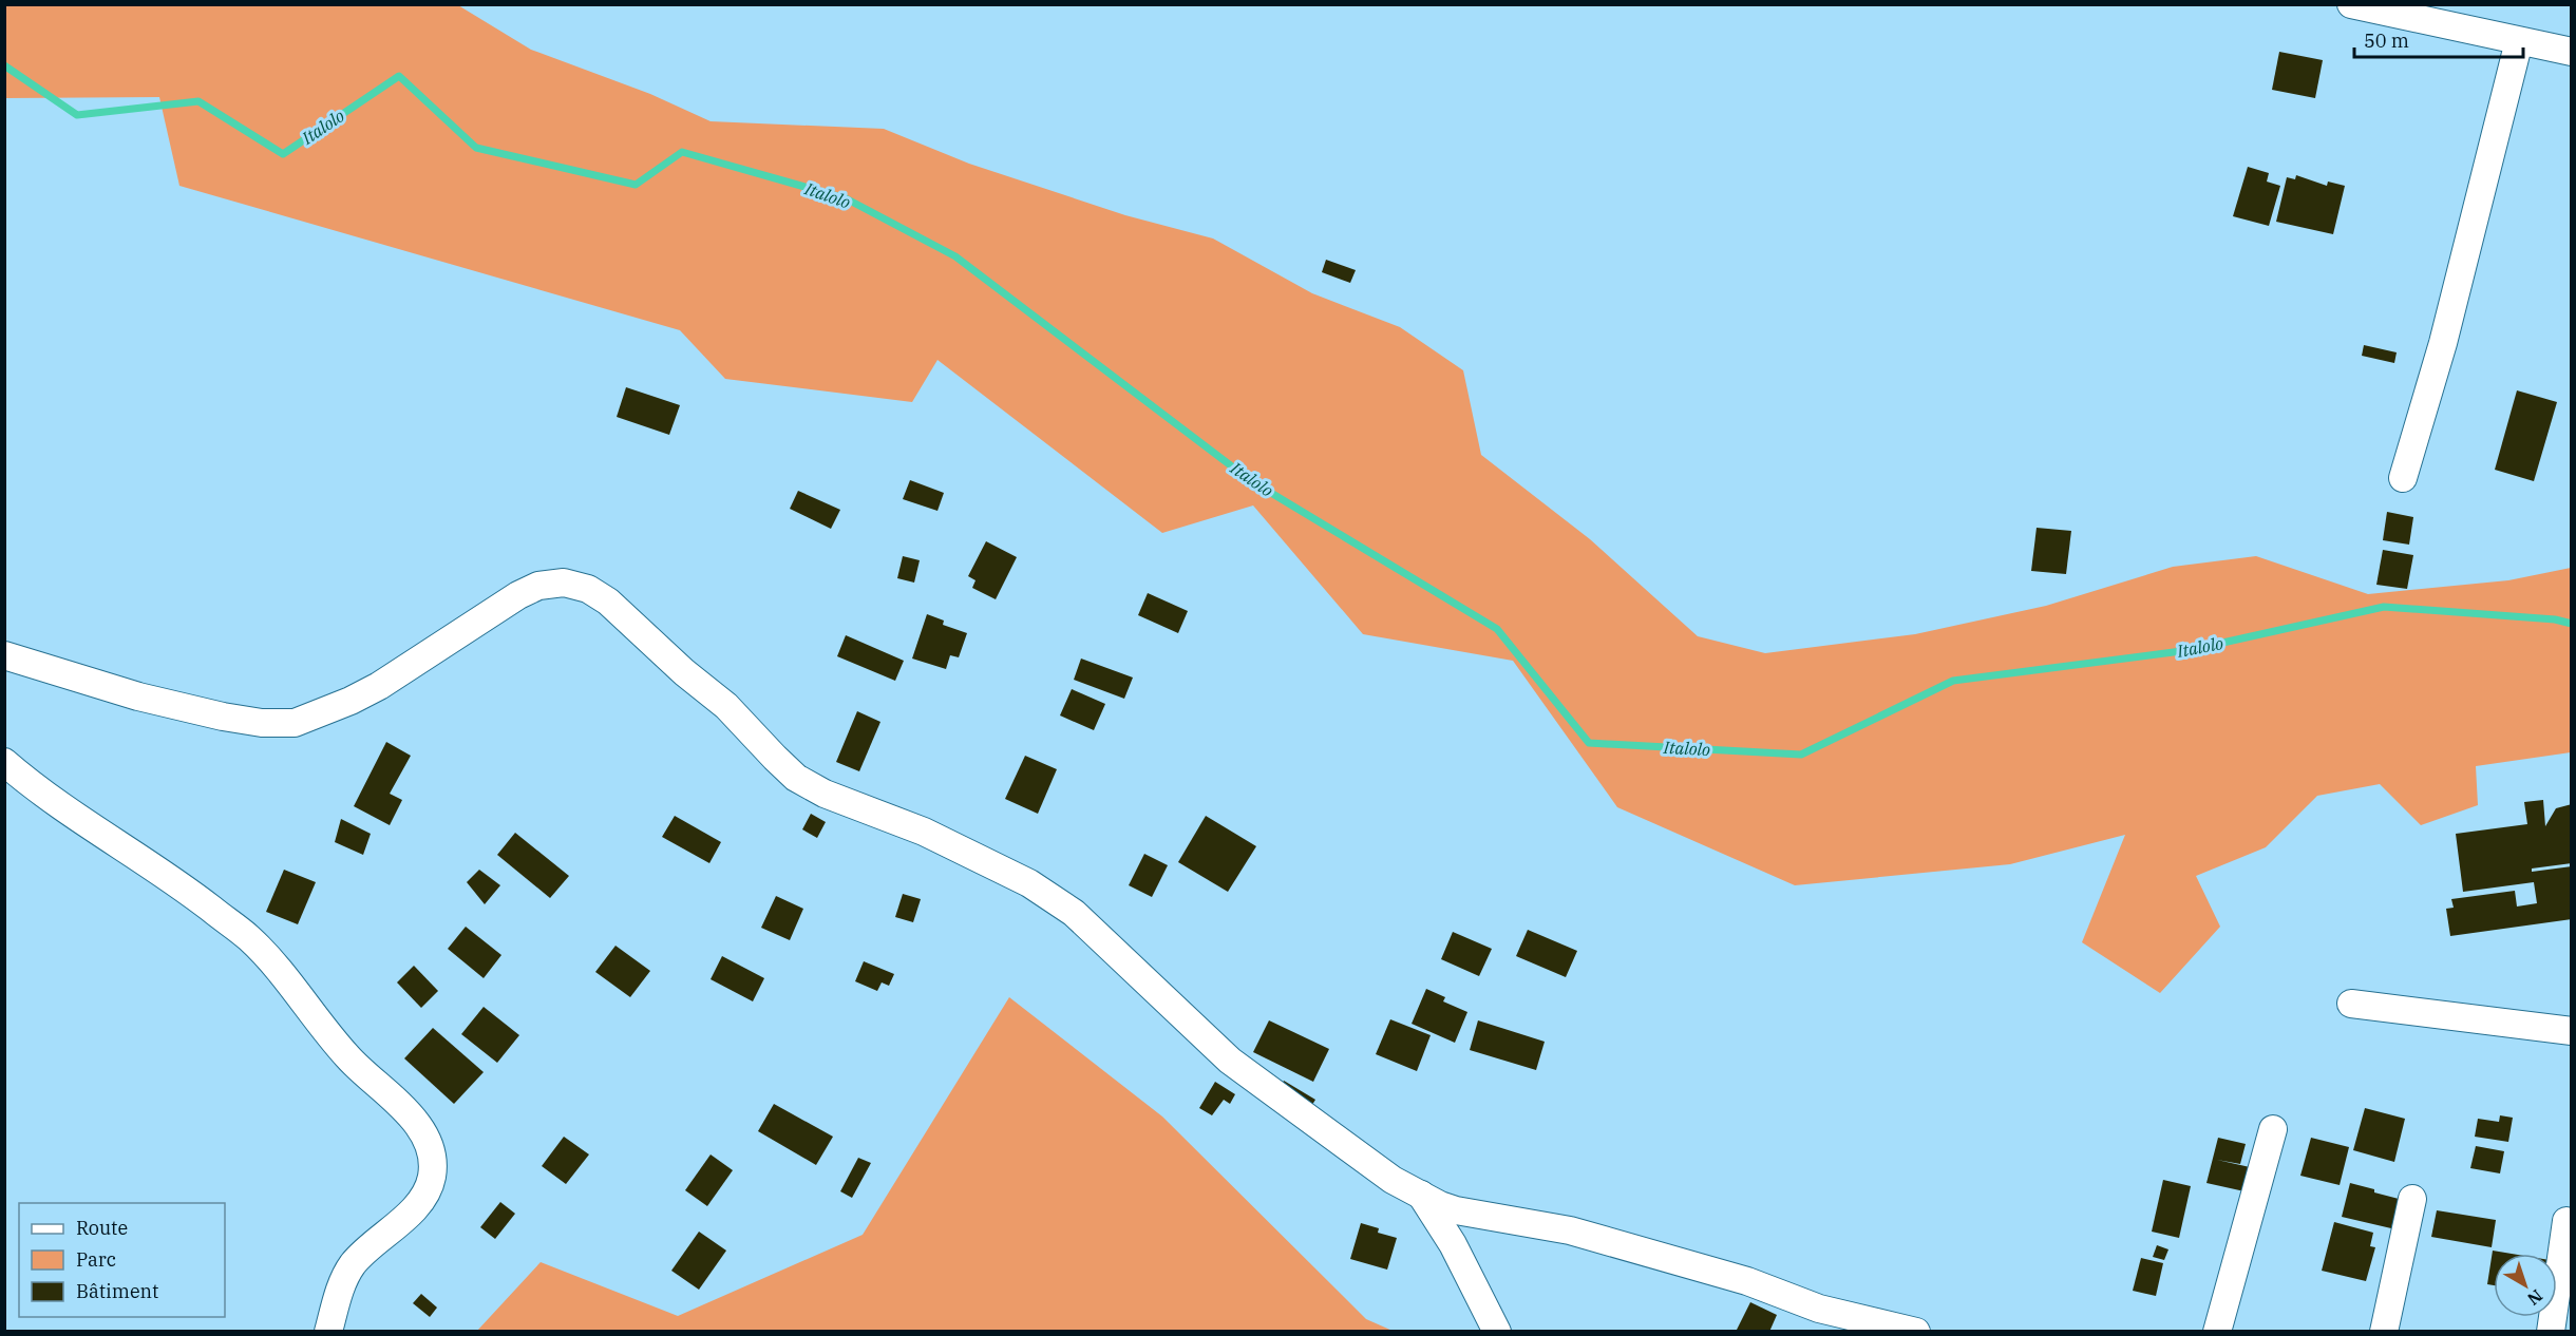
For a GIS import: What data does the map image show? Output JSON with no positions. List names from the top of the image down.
{
  "water": ["Italolo"],
  "legend": ["Route", "Parc", "Bâtiment"],
  "scale_bar": "50 m",
  "north": "bottom right"
}
